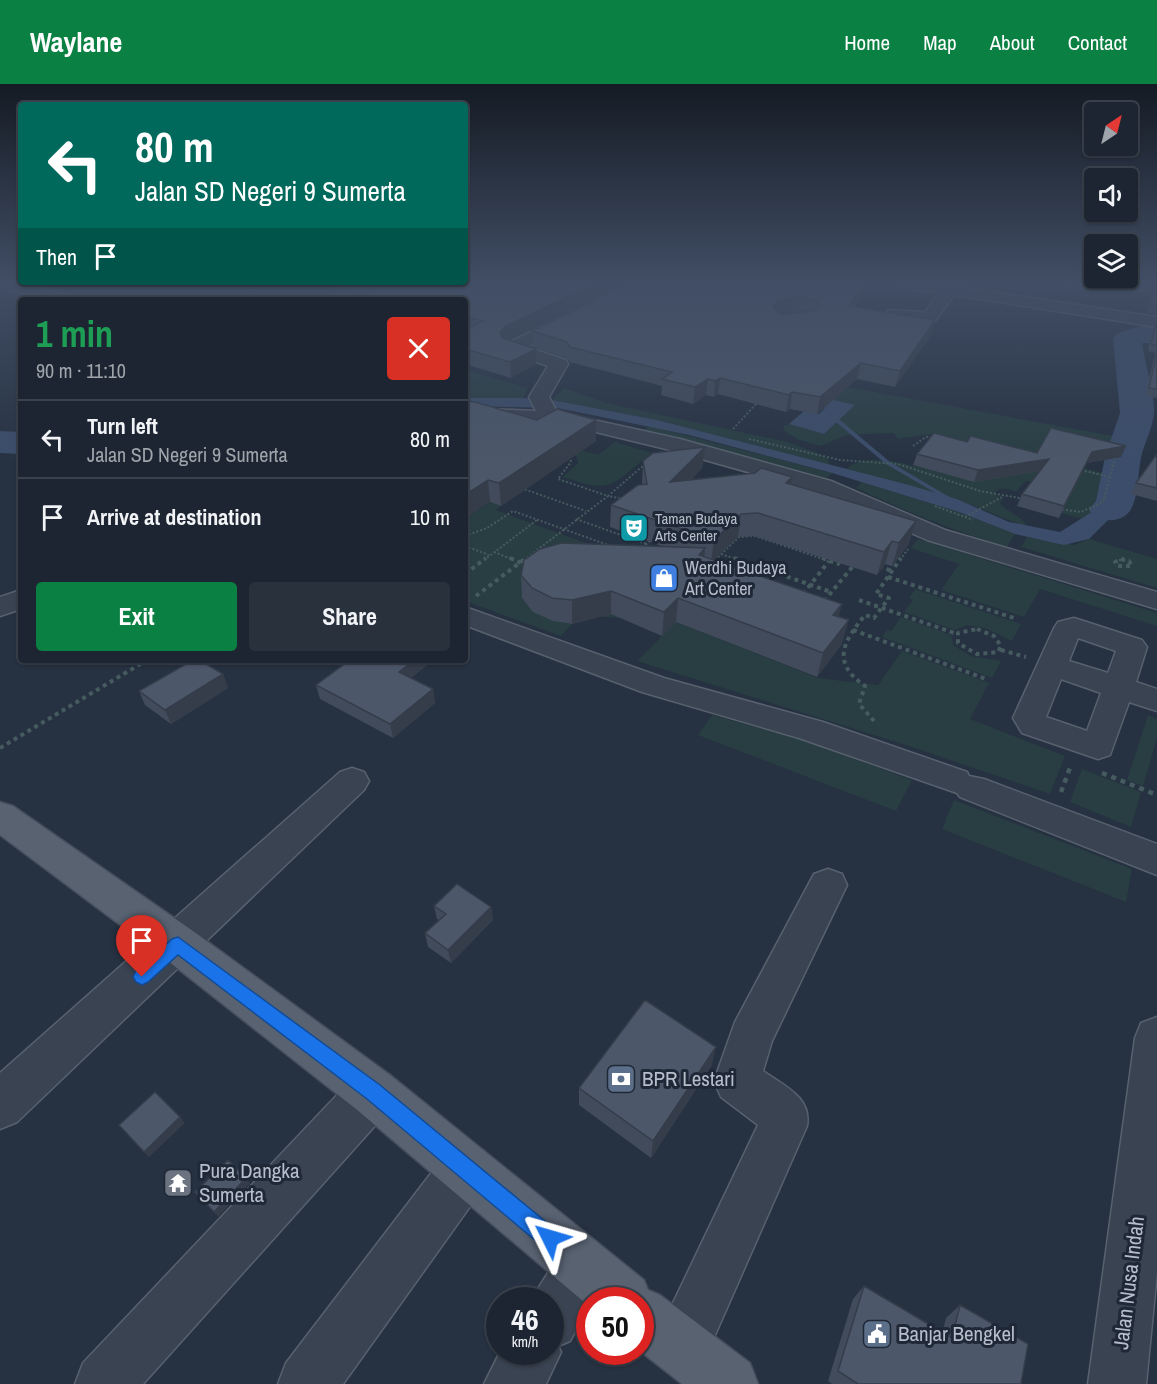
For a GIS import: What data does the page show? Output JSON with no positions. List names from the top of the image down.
{
  "streets": {
    "street": ["Jalan Nusa Indah"]
  },
  "places": {
    "theatre": ["Taman Budaya Arts Center"],
    "shop": ["Werdhi Budaya Art Center"],
    "bank": ["BPR Lestari"],
    "temple": ["Pura Dangka Sumerta"],
    "public building": ["Banjar Bengkel"]
  },
  "north": "top right",
  "page": {
    "header": "Waylane",
    "nav": [
      "Home",
      "Map",
      "About",
      "Contact"
    ],
    "turn": ["80 m", "Jalan SD Negeri 9 Sumerta"],
    "then": "Then",
    "heading": ["1 min", "90 m · 11:10"],
    "list": [
      {
        "name": "Turn left",
        "note": "Jalan SD Negeri 9 Sumerta",
        "value": "80 m"
      },
      {
        "name": "Arrive at destination",
        "value": "10 m"
      }
    ],
    "buttons": ["Exit", "Share"],
    "speed": "46 km/h",
    "limit": "50"
  }
}
